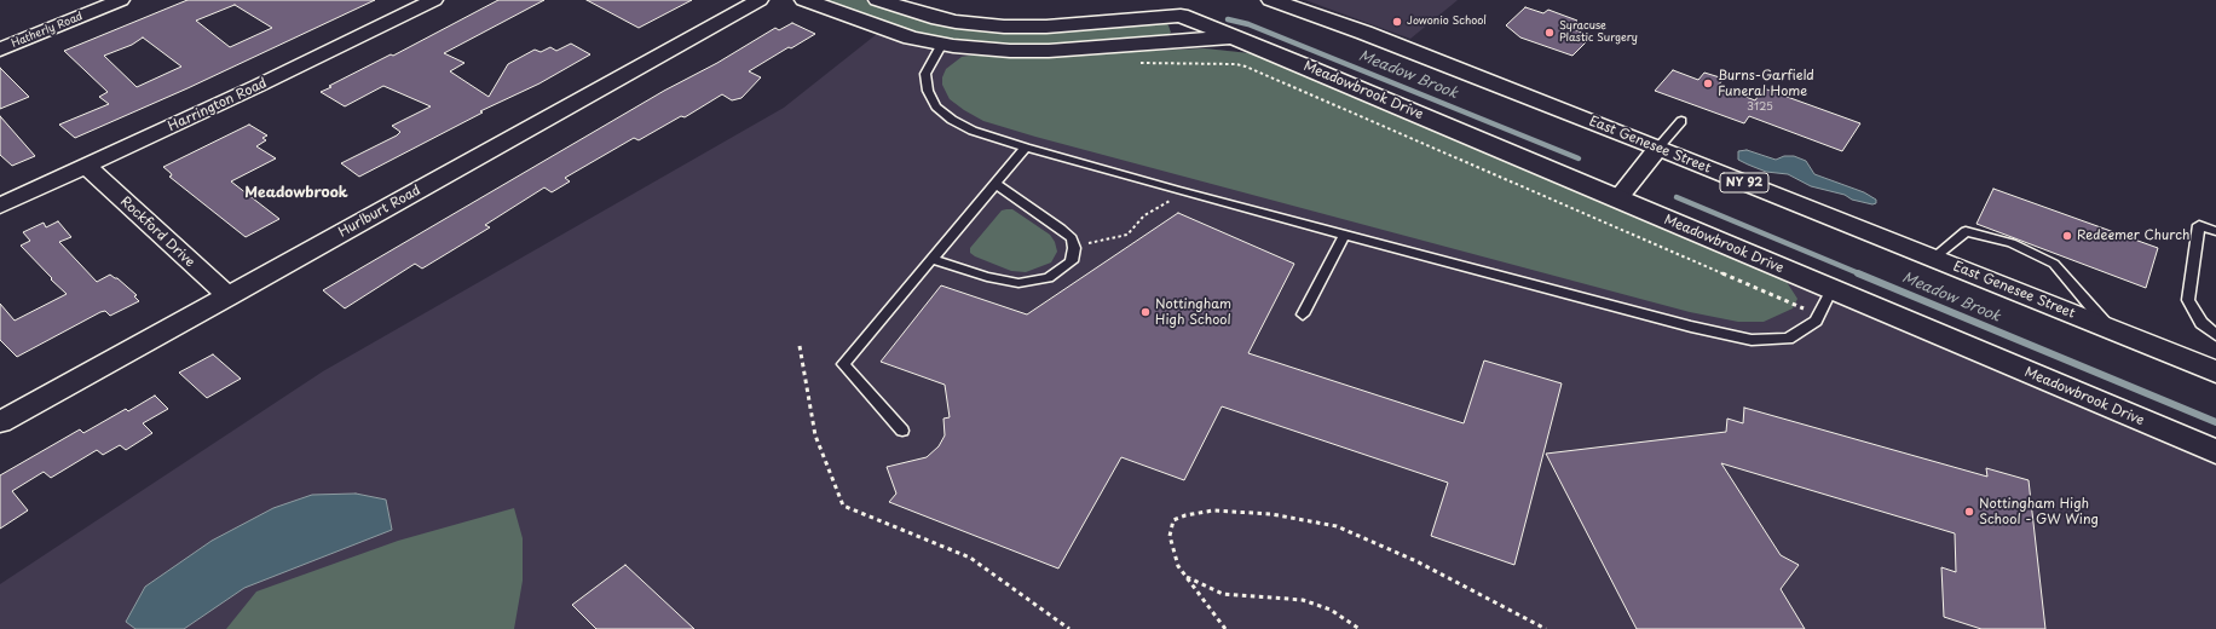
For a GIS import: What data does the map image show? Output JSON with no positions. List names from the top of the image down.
{
  "streets": {
    "street": [
      "Hatherly Road",
      "Meadowbrook Drive",
      "Harrington Road",
      "East Genesee Street",
      "NY 92",
      "Hurlburt Road",
      "Rockford Drive"
    ]
  },
  "crossings": [
    ["Harrington Road", "Rockford Drive"],
    ["Hurlburt Road", "Rockford Drive"]
  ],
  "districts": ["Meadowbrook"],
  "water": ["Meadow Brook"],
  "places": [
    "Jowonio School",
    "Syracuse Plastic Surgery",
    "Burns-Garfield Funeral Home",
    "Redeemer Church",
    "Nottingham High School",
    "Nottingham High School - GW Wing"
  ],
  "house_numbers": ["3125"]
}
